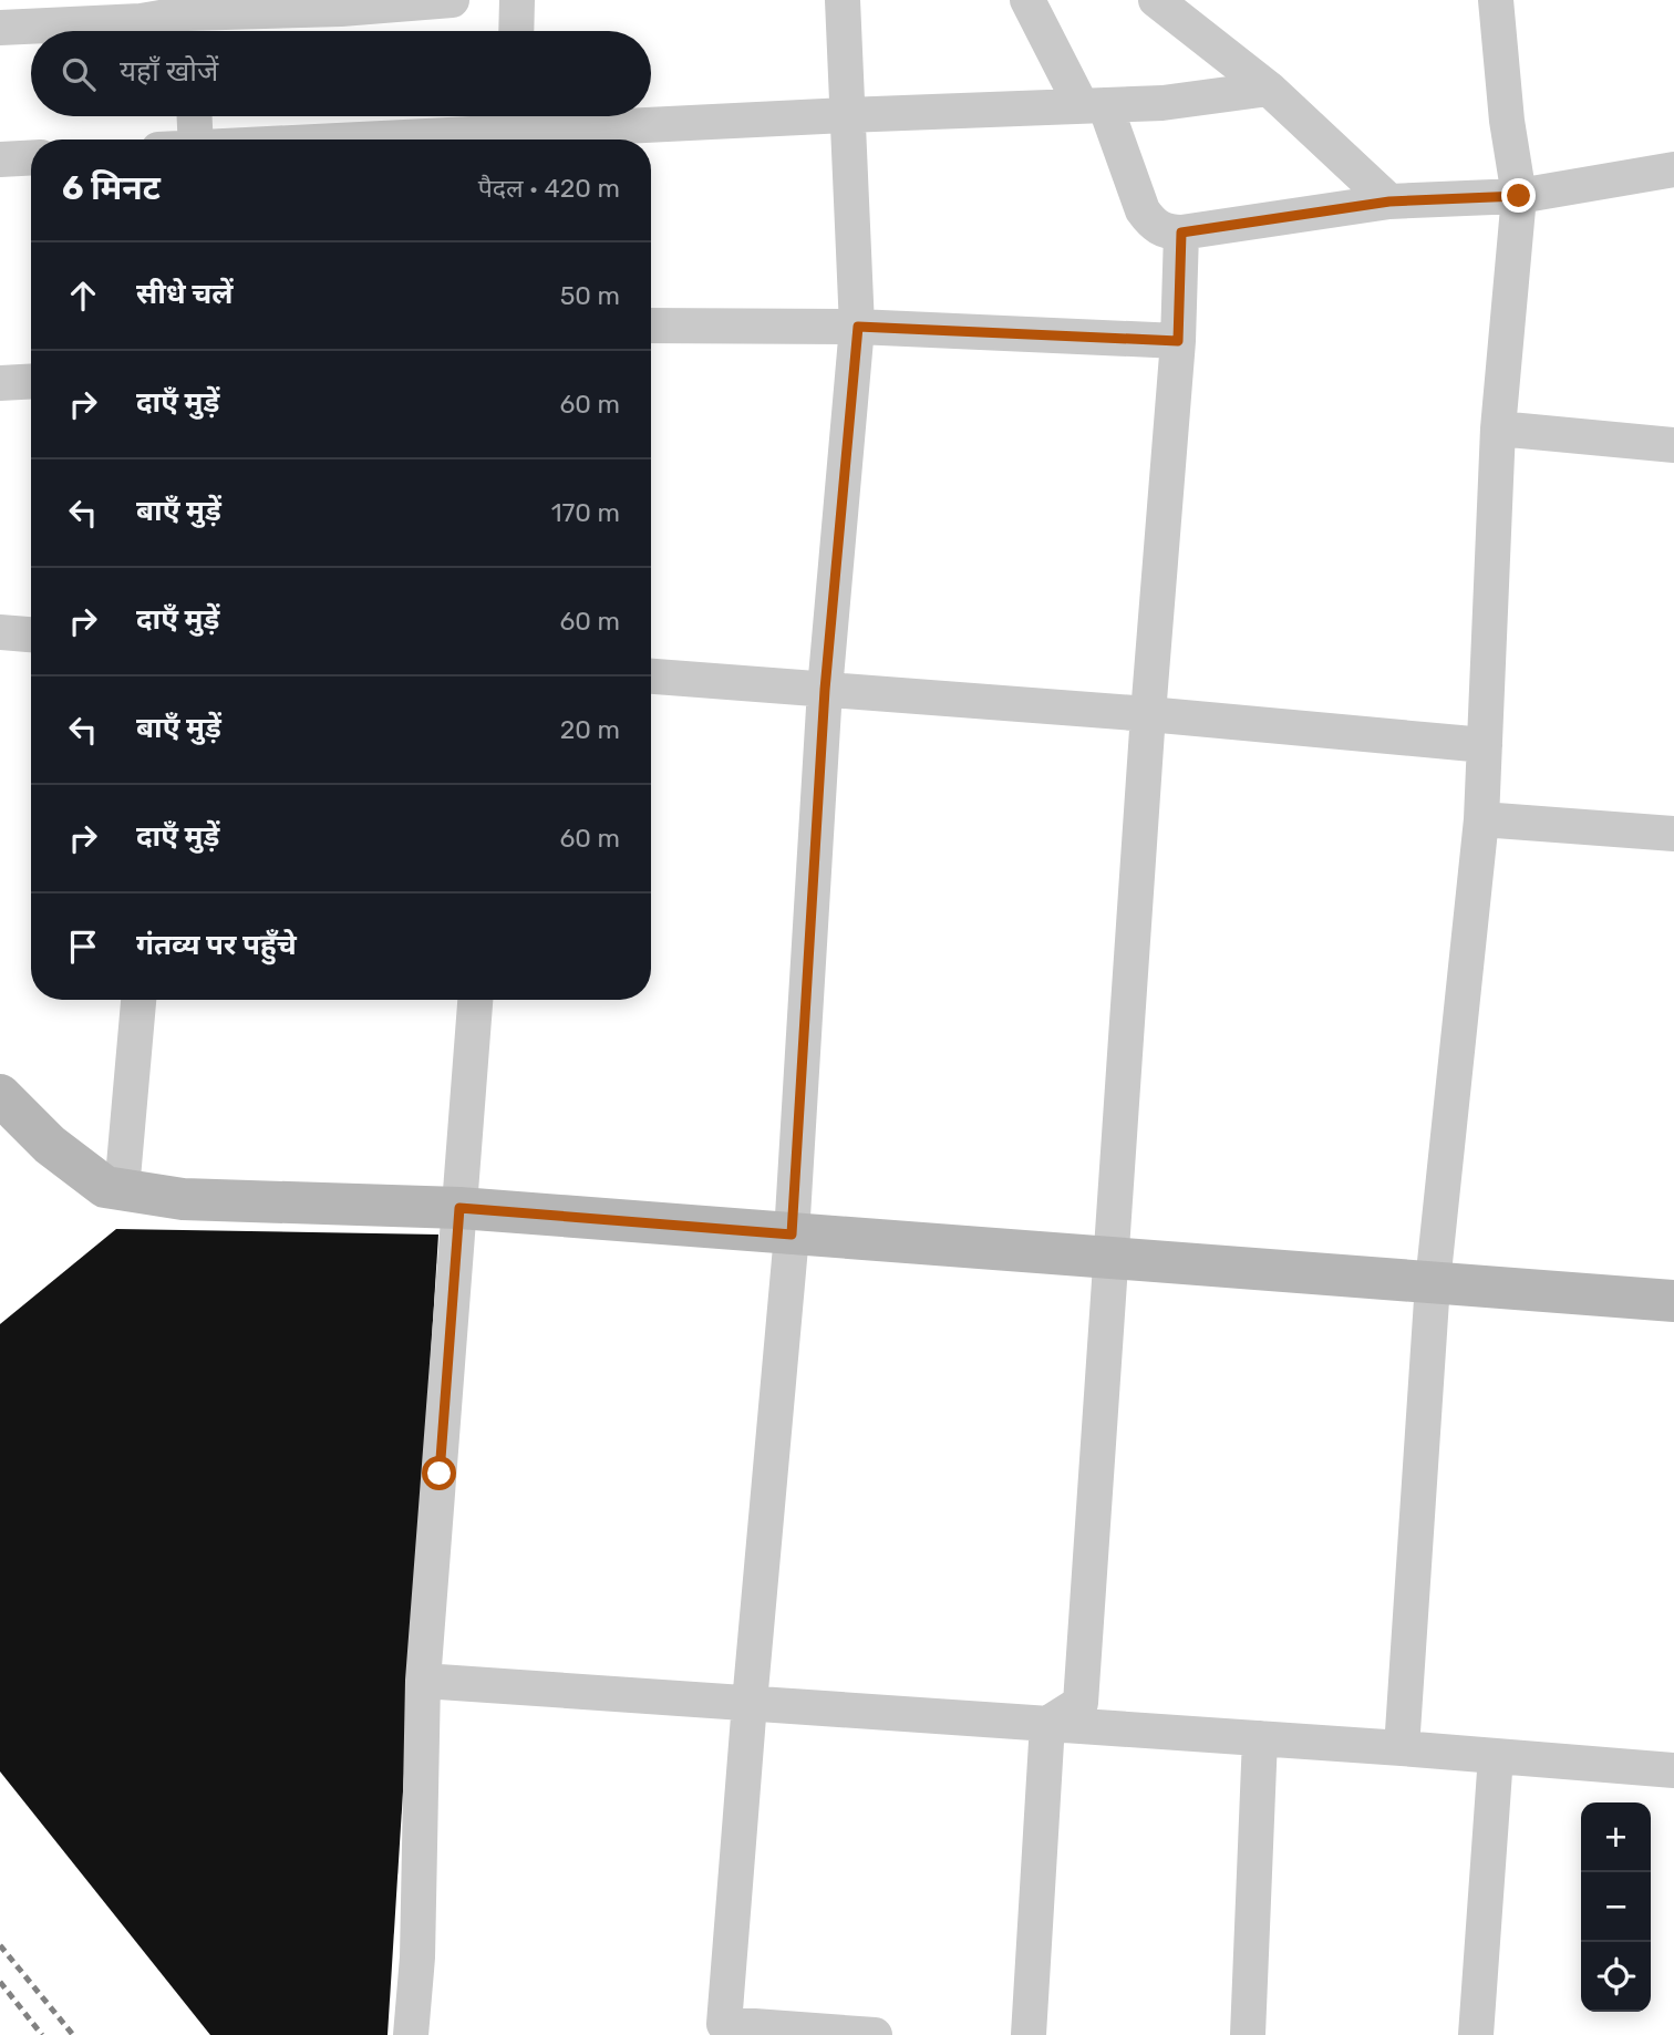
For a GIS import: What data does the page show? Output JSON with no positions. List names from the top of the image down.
{
  "page": {
    "search": "यहाँ खोजें",
    "heading": ["6 मिनट", "पैदल · 420 m"],
    "list": [
      ["सीधे चलें", "50 m"],
      ["दाएँ मुड़ें", "60 m"],
      ["बाएँ मुड़ें", "170 m"],
      ["दाएँ मुड़ें", "60 m"],
      ["बाएँ मुड़ें", "20 m"],
      ["दाएँ मुड़ें", "60 m"],
      "गंतव्य पर पहुँचे"
    ],
    "map_buttons": ["+", "−"]
  }
}
